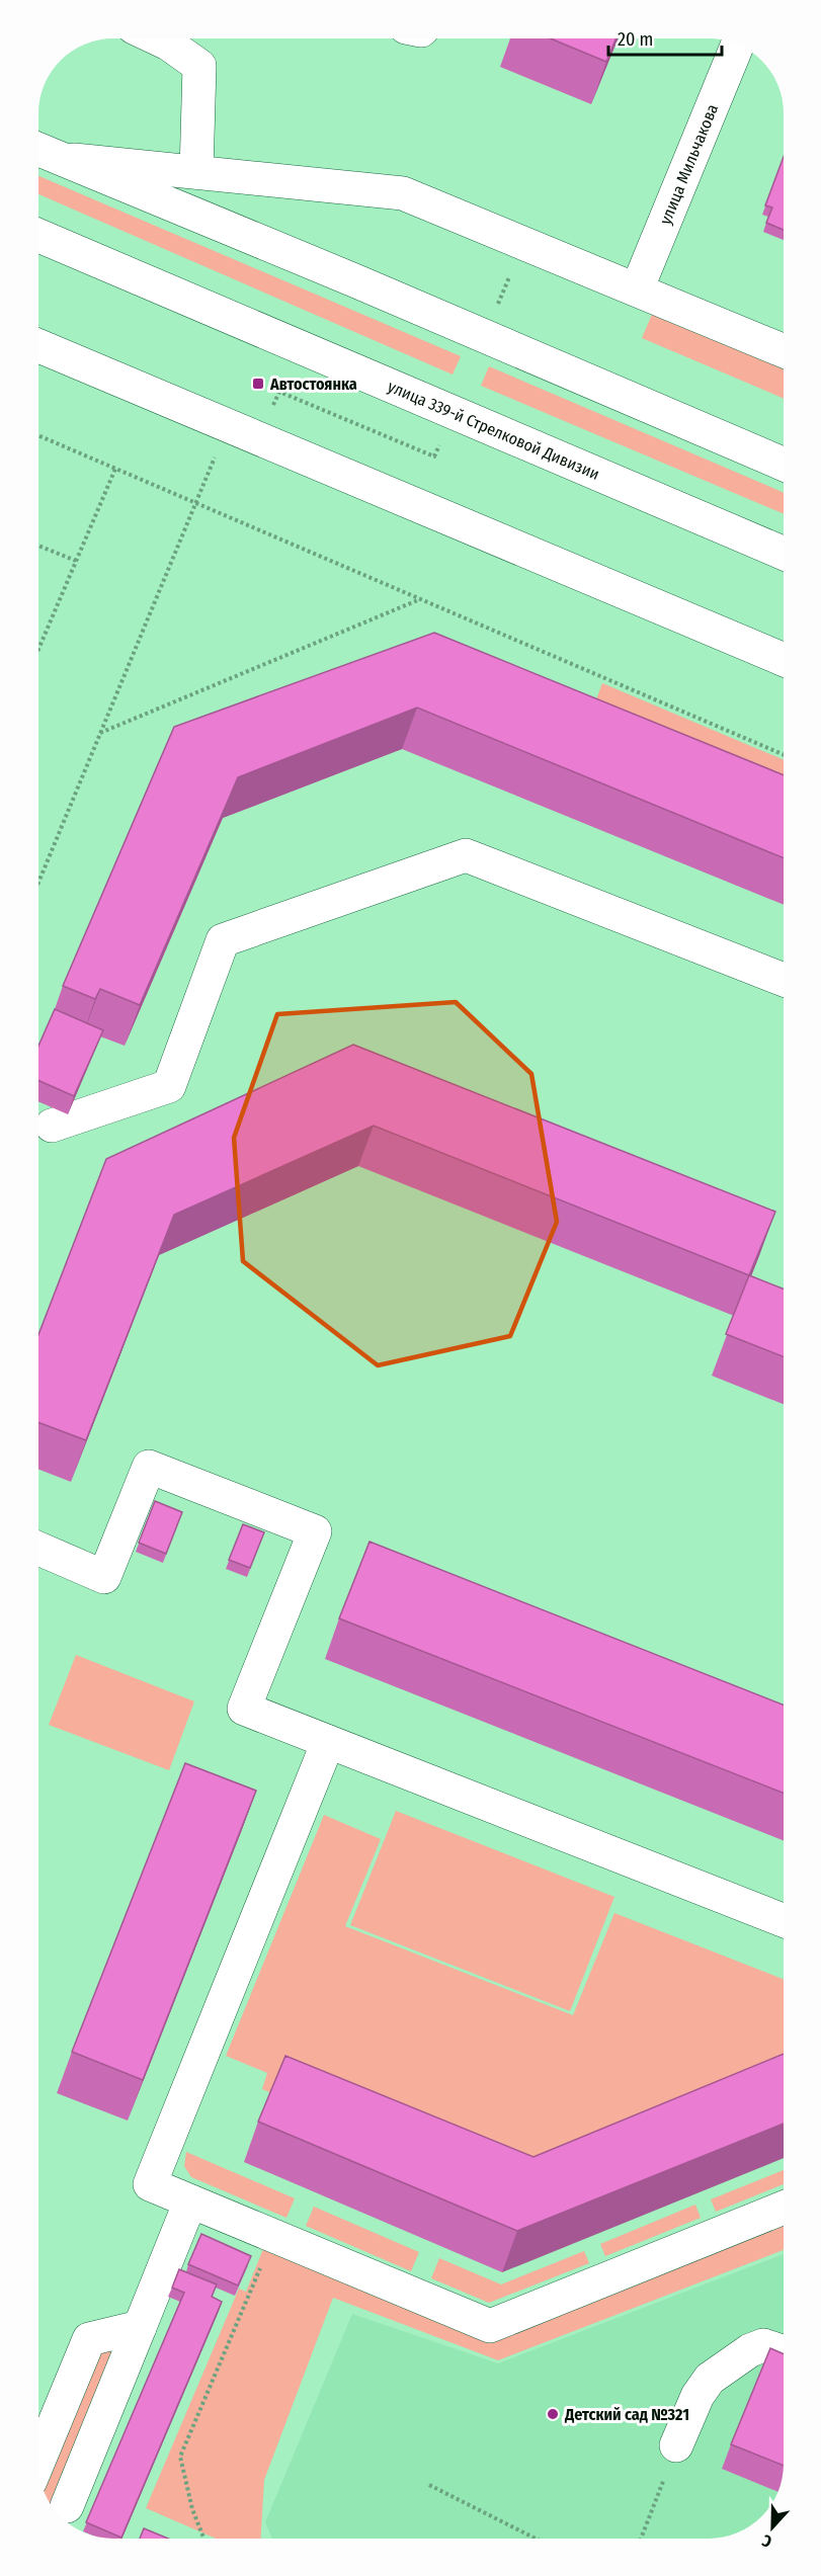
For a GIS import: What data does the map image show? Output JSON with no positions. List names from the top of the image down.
{
  "streets": {
    "main road": ["улица Мильчакова", "улица 339-й Стрелковой Дивизии"]
  },
  "places": {
    "transit": ["Автостоянка"],
    "other": ["Детский сад №321"]
  },
  "scale_bar": "20 m",
  "north": "bottom"
}
